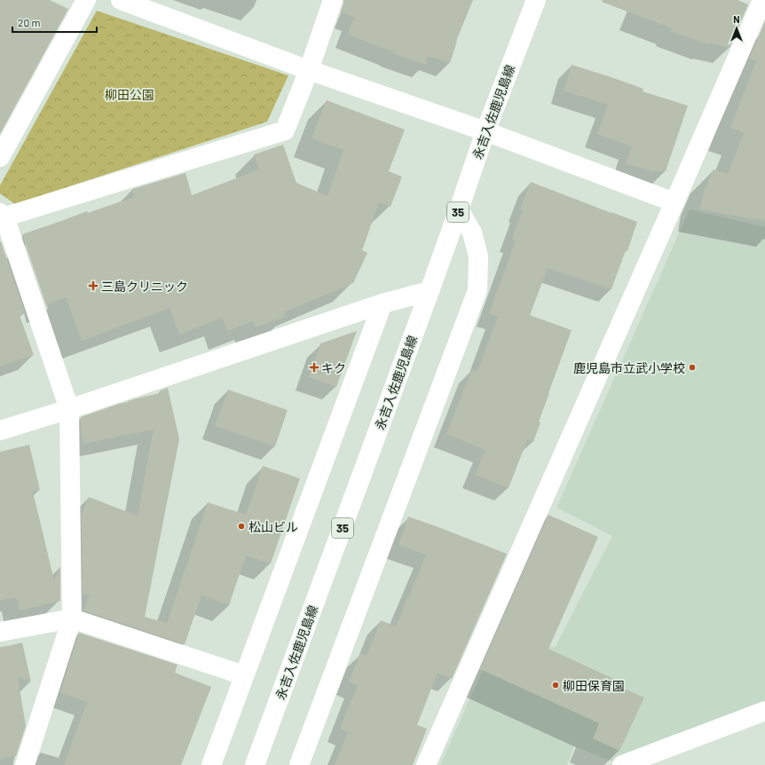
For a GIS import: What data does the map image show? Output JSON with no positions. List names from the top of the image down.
{
  "streets": {
    "street": ["永吉入佐鹿児島線", "35"]
  },
  "parks": ["柳田公園"],
  "places": {
    "health": ["三島クリニック", "キク"],
    "other": ["鹿児島市立武小学校", "松山ビル", "柳田保育園"]
  },
  "scale_bar": "20 m",
  "north": "top"
}
